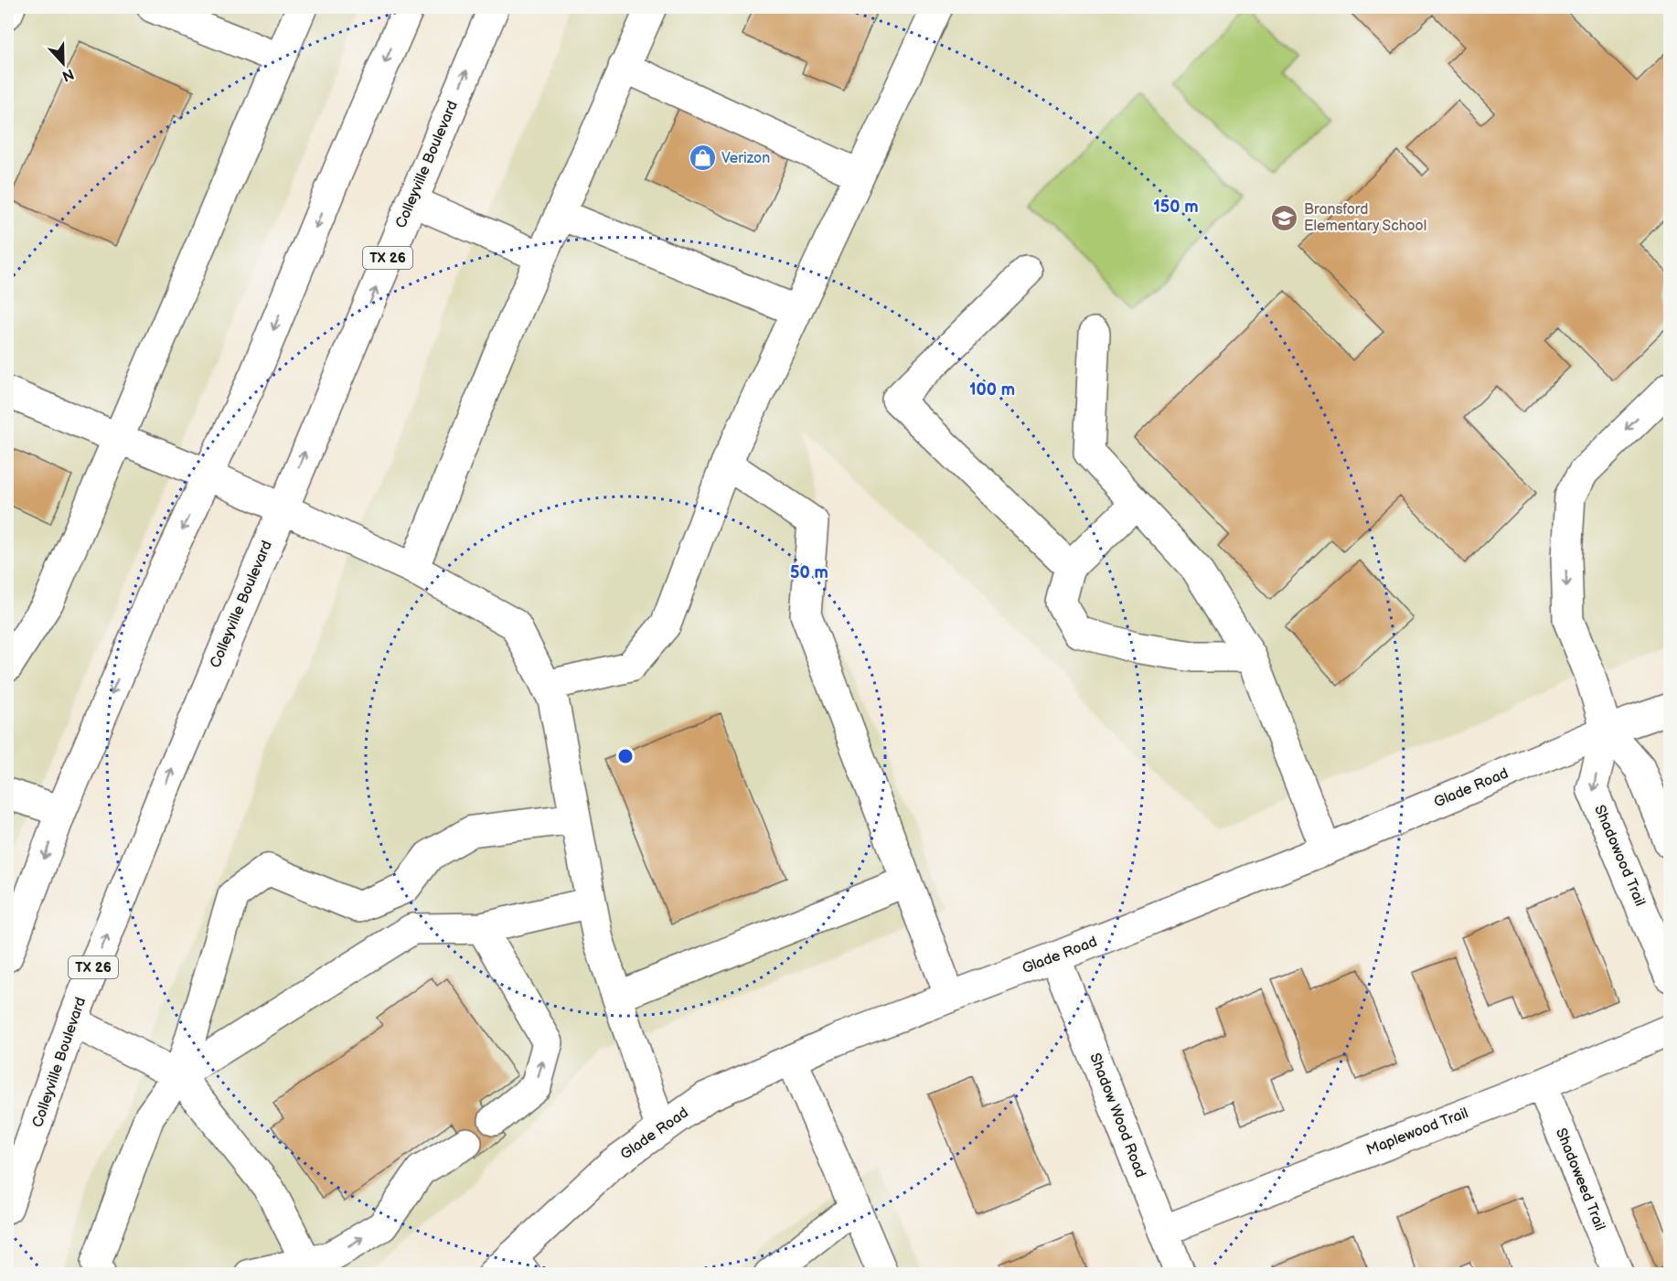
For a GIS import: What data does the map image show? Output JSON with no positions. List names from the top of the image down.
{
  "streets": {
    "main road": [
      "Colleyville Boulevard",
      "TX 26",
      "Glade Road",
      "Shadowood Trail",
      "Shadow Wood Road",
      "Maplewood Trail",
      "Shadoweed Trail"
    ]
  },
  "crossings": [
    ["Glade Road", "Shadowood Trail"],
    ["Glade Road", "Shadow Wood Road"],
    ["Shadow Wood Road", "Maplewood Trail"],
    ["Maplewood Trail", "Shadoweed Trail"]
  ],
  "places": {
    "shop": ["Verizon"],
    "school or university": ["Bransford Elementary School"]
  },
  "north": "bottom",
  "rings": ["150 m", "100 m", "50 m"]
}
